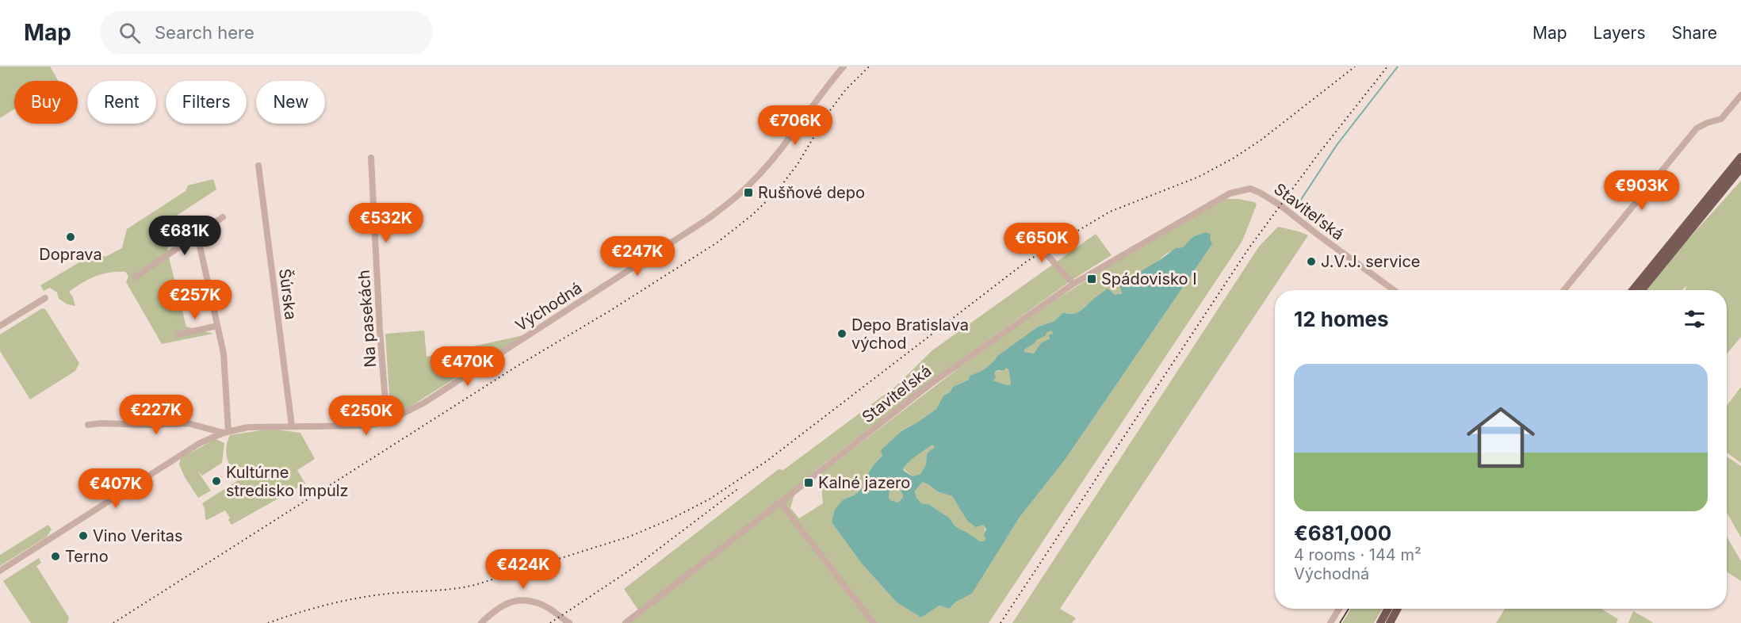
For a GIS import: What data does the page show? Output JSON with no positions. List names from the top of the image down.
{
  "streets": {
    "street": [
      "Staviteľská",
      "Šúrska",
      "Východná",
      "Na pasekách"
    ]
  },
  "crossings": [
    ["Šúrska", "Východná"],
    ["Východná", "Na pasekách"]
  ],
  "places": {
    "transit": ["Rušňové depo", "Spádovisko I", "Kalné jazero"],
    "other": [
      "Doprava",
      "J.V.J. service",
      "Depo Bratislava východ",
      "Kultúrne stredisko Impulz",
      "Vino Veritas",
      "Terno"
    ]
  },
  "page": {
    "header": "Map",
    "search": "Search here",
    "nav": ["Map", "Layers", "Share"],
    "chip": [
      "Buy",
      "Rent",
      "Filters",
      "New"
    ],
    "price": [
      "€706K",
      "€903K",
      "€532K",
      "€681K",
      "€650K",
      "€247K",
      "€257K",
      "€470K",
      "€227K",
      "€250K",
      "€407K",
      "€424K"
    ],
    "heading": "12 homes",
    "list": [
      {
        "name": "€681,000",
        "note": "4 rooms · 144 m² · Východná"
      }
    ]
  }
}
